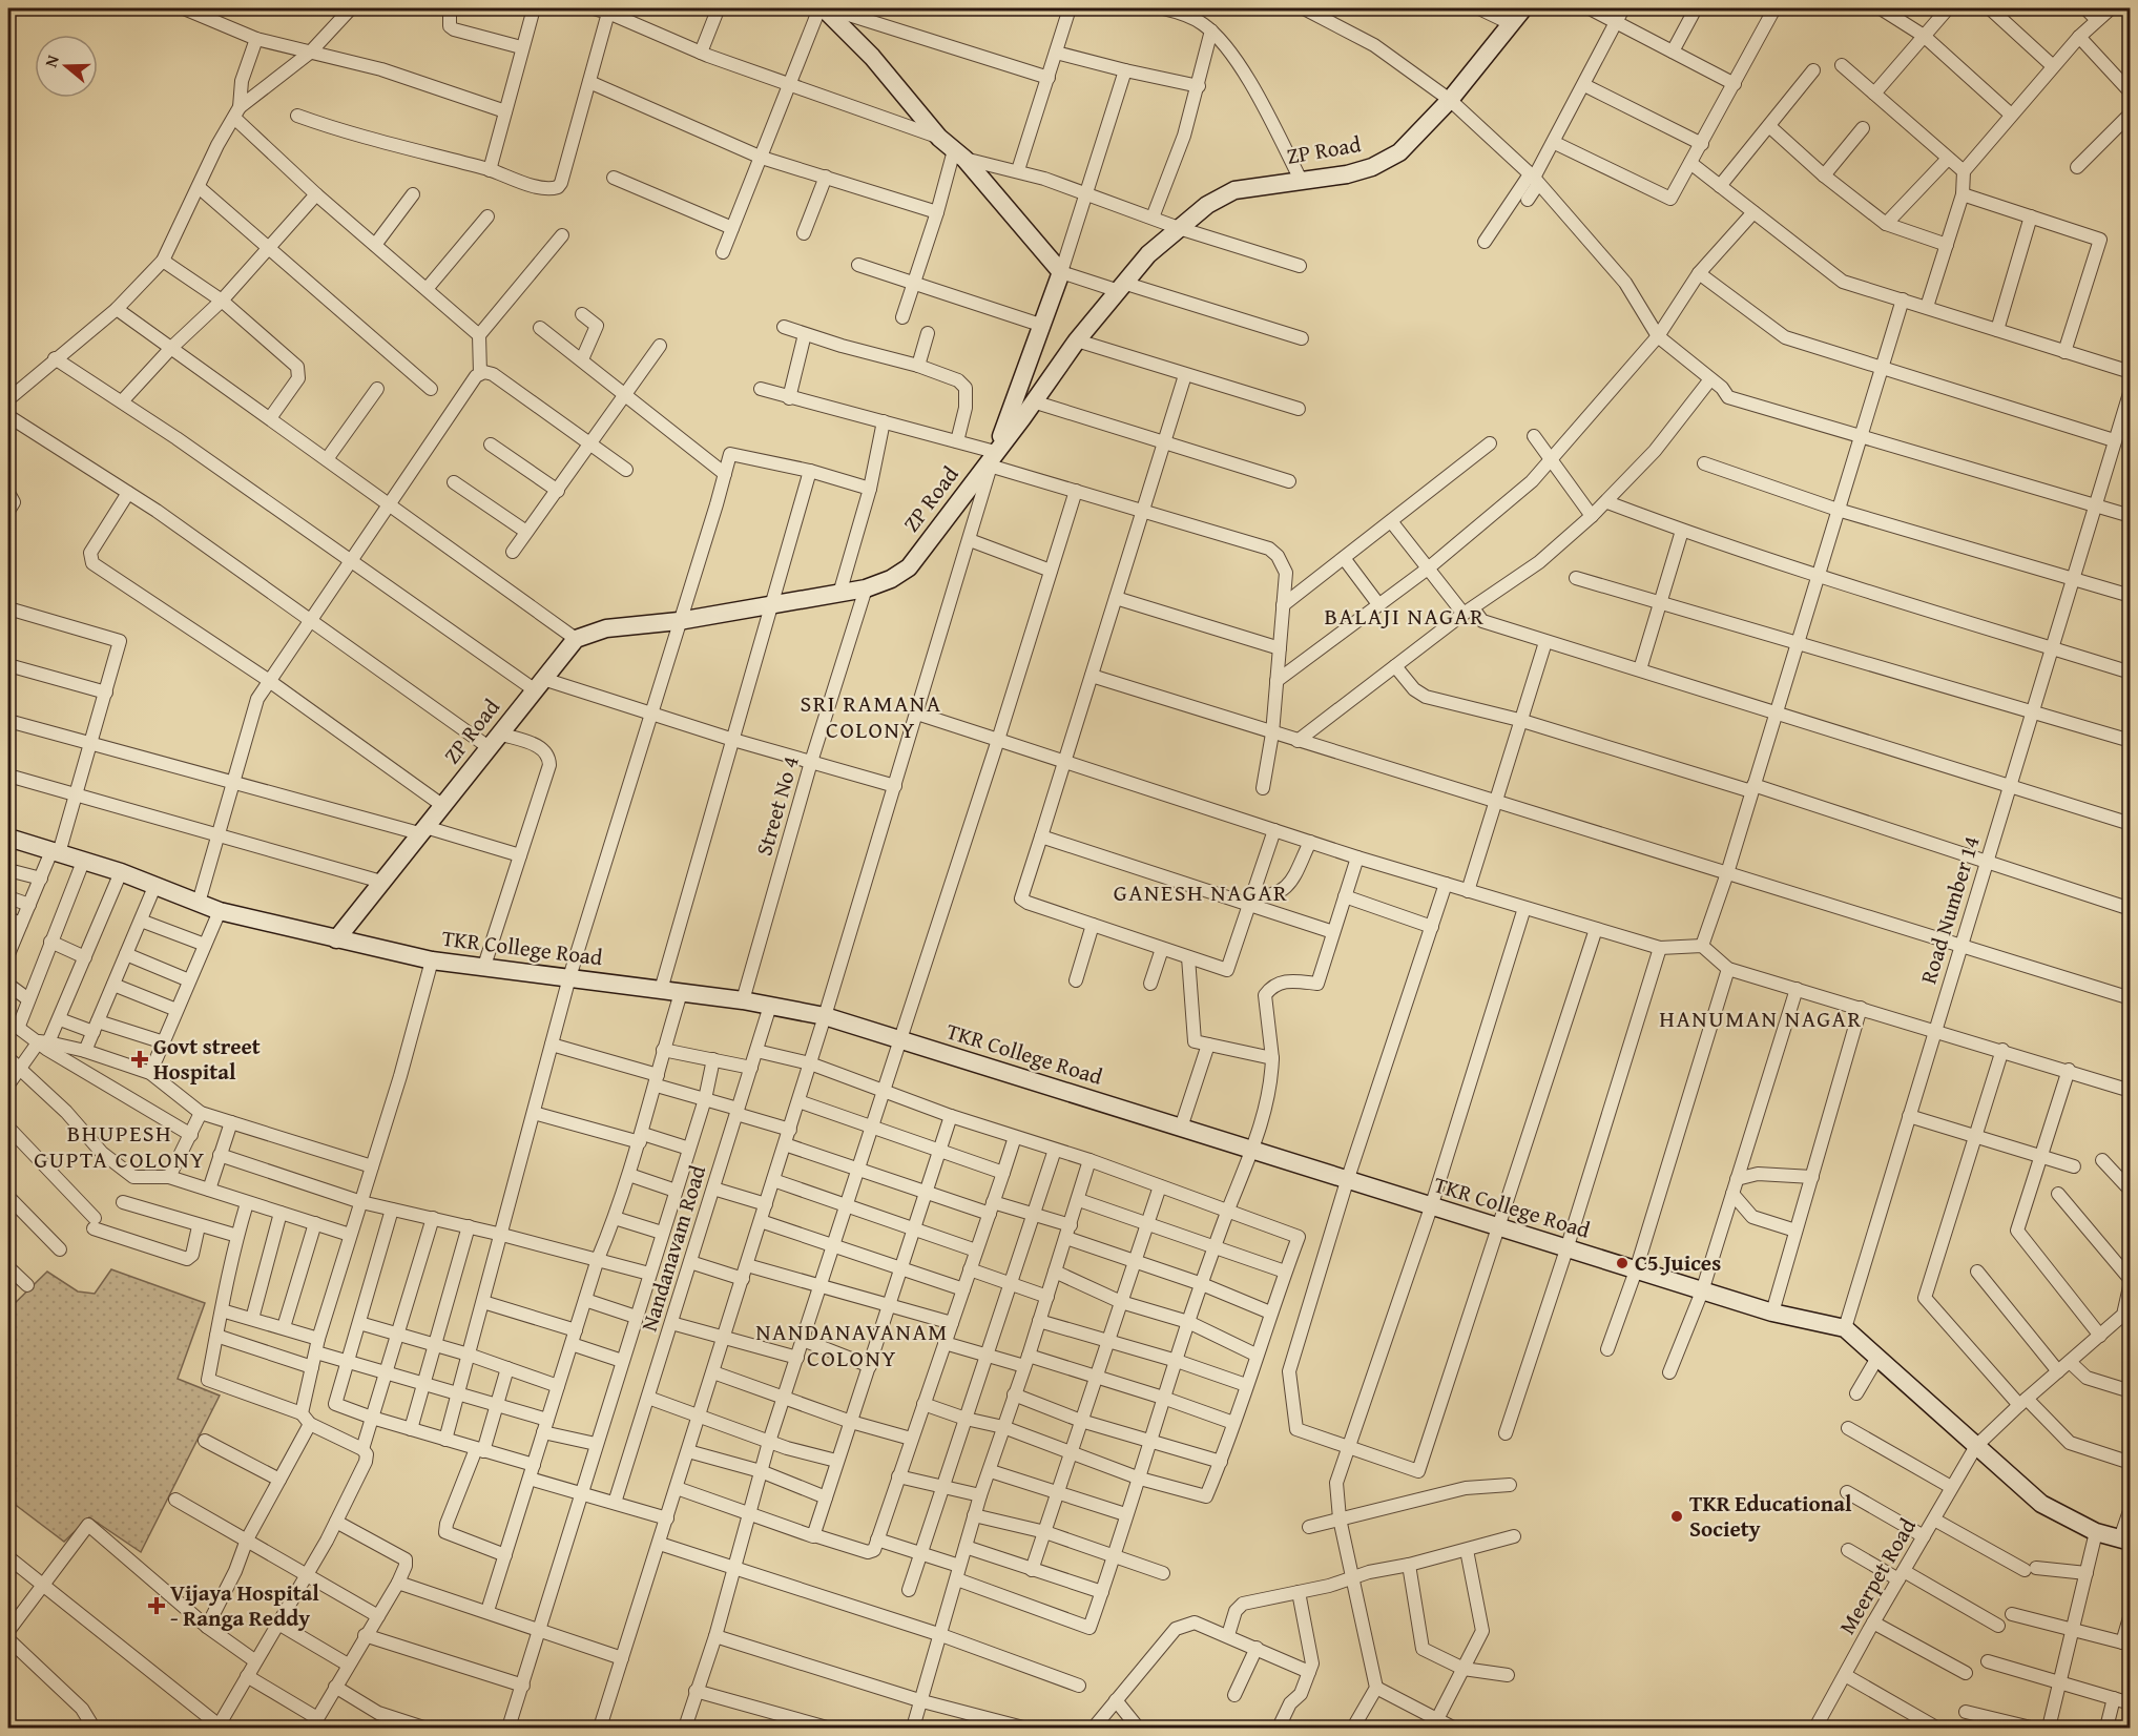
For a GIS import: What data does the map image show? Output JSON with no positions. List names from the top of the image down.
{
  "streets": {
    "street": [
      "ZP Road",
      "Street No 4",
      "Road Number 14",
      "TKR College Road",
      "Nandanavam Road",
      "Meerpet Road"
    ]
  },
  "crossings": [
    ["ZP Road", "Street No 4"],
    ["ZP Road", "TKR College Road"],
    ["Street No 4", "TKR College Road"],
    ["Road Number 14", "TKR College Road"],
    ["TKR College Road", "Nandanavam Road"],
    ["TKR College Road", "Meerpet Road"]
  ],
  "districts": [
    "BALAJI NAGAR",
    "SRI RAMANA COLONY",
    "GANESH NAGAR",
    "HANUMAN NAGAR",
    "BHUPESH GUPTA COLONY",
    "NANDANAVANAM COLONY"
  ],
  "places": {
    "health": ["Govt street Hospital", "Vijaya Hospital - Ranga Reddy"],
    "other": ["C5 Juices", "TKR Educational Society"]
  },
  "north": "left"
}
